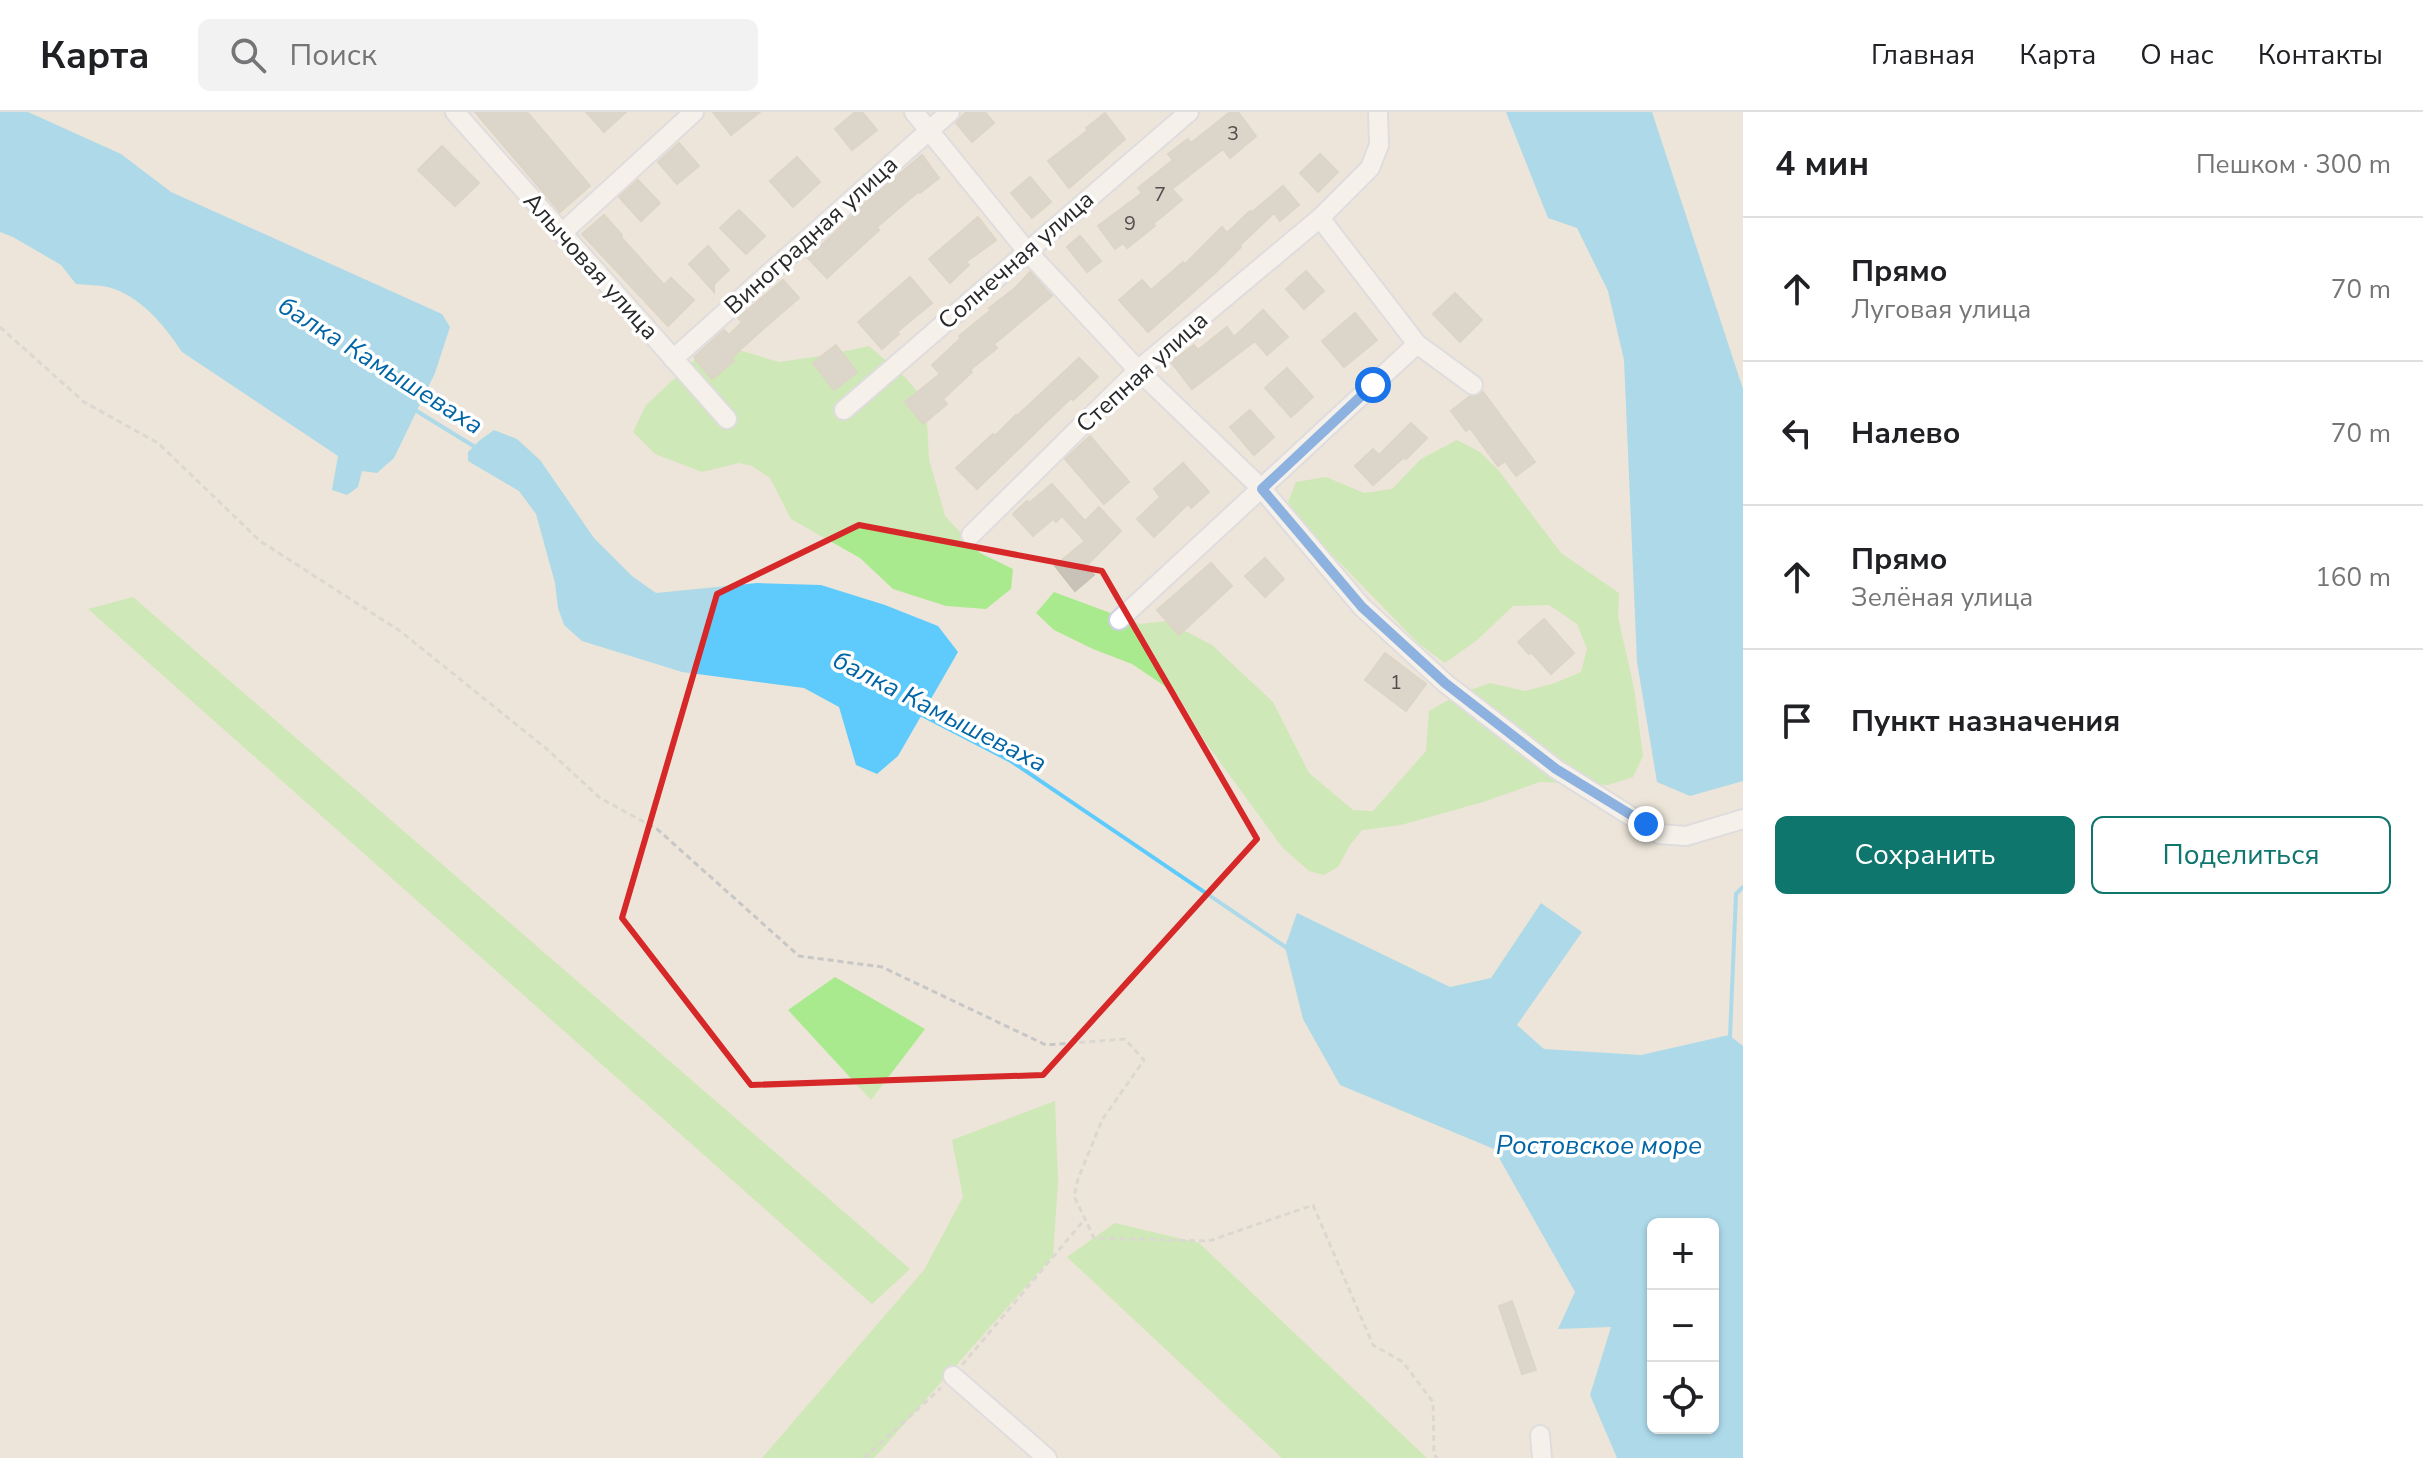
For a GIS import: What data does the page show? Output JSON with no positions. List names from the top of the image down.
{
  "streets": {
    "street": [
      "Виноградная улица",
      "Солнечная улица",
      "Алычовая улица",
      "Степная улица"
    ]
  },
  "crossings": [
    ["Виноградная улица", "Алычовая улица"]
  ],
  "water": ["балка Камышеваха", "Ростовское море"],
  "house_numbers": [
    "3",
    "7",
    "9",
    "1"
  ],
  "page": {
    "header": "Карта",
    "search": "Поиск",
    "nav": [
      "Главная",
      "Карта",
      "О нас",
      "Контакты"
    ],
    "heading": ["4 мин", "Пешком · 300 m"],
    "list": [
      ["Прямо", "Луговая улица", "70 m"],
      ["Налево", "70 m"],
      ["Прямо", "Зелёная улица", "160 m"],
      "Пункт назначения"
    ],
    "buttons": ["Сохранить", "Поделиться"],
    "map_buttons": ["+", "−"]
  }
}
